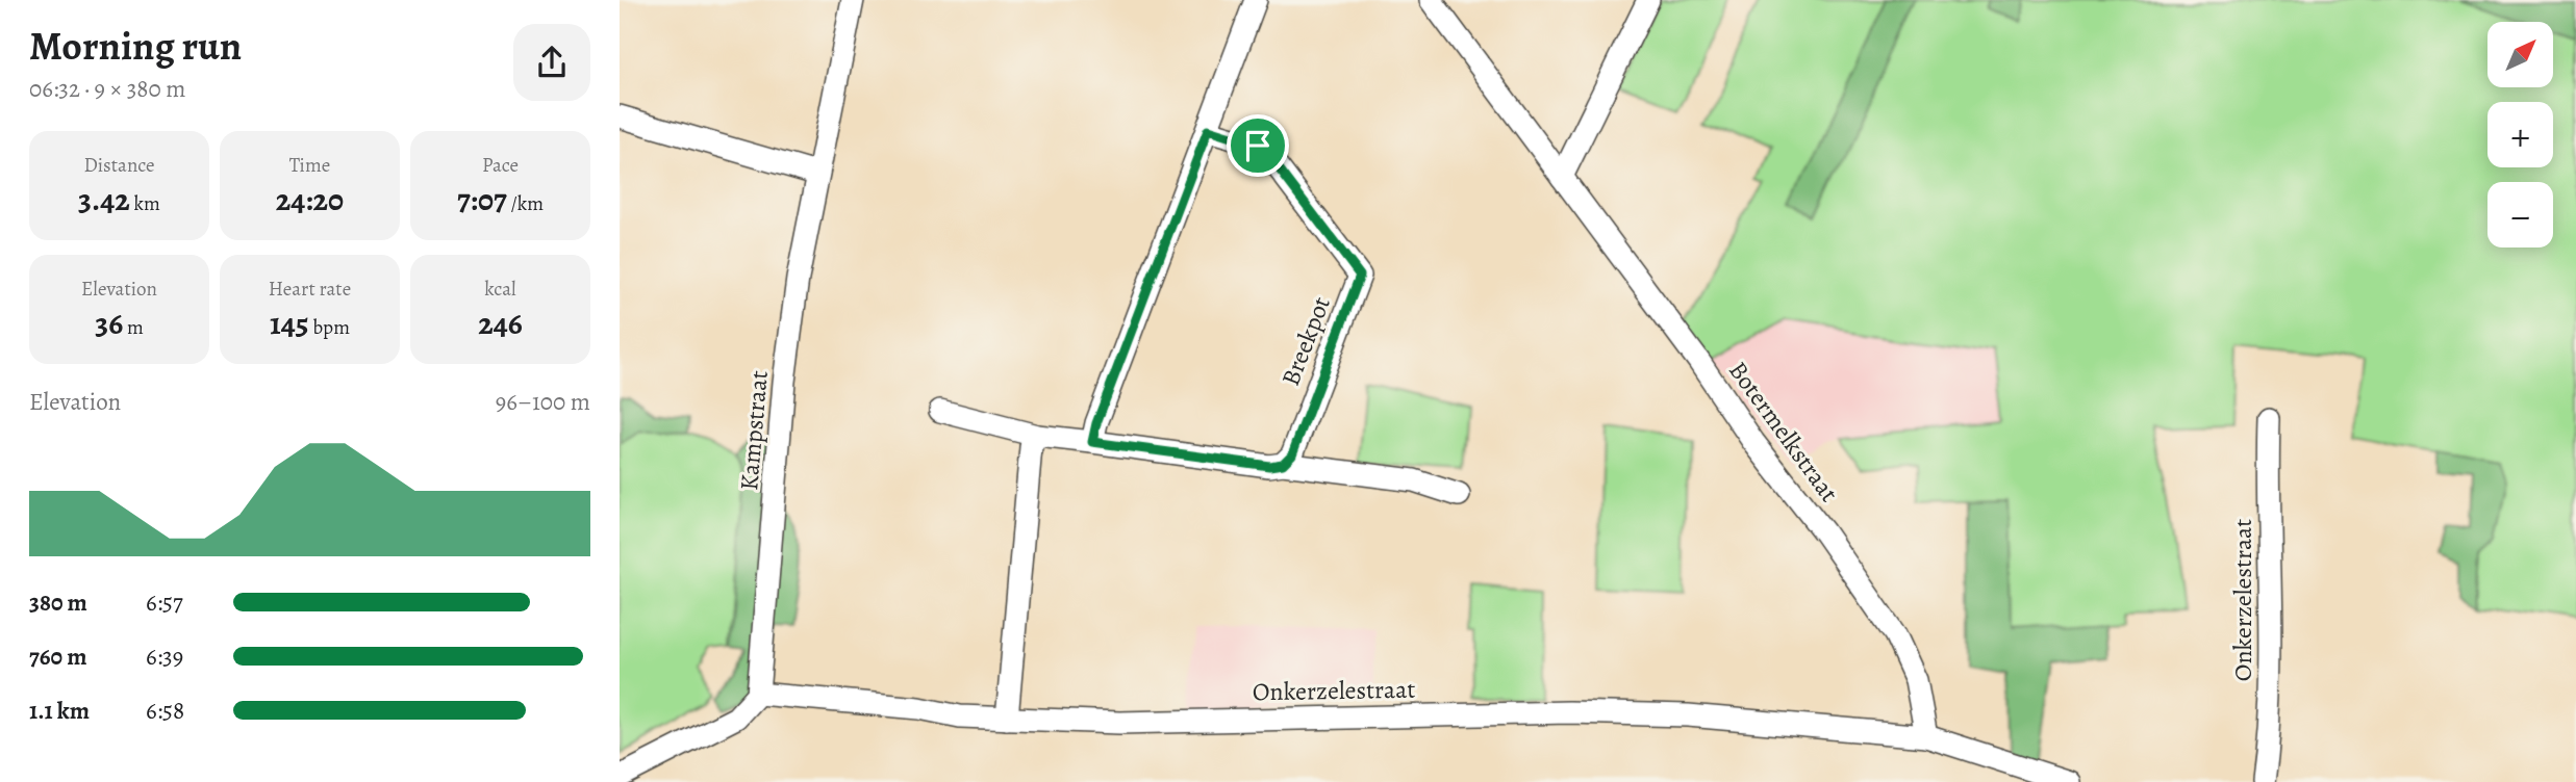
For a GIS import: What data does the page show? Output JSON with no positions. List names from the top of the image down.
{
  "streets": {
    "street": [
      "Breekpot",
      "Kampstraat",
      "Botermelkstraat",
      "Onkerzelestraat"
    ]
  },
  "crossings": [
    ["Kampstraat", "Onkerzelestraat"],
    ["Botermelkstraat", "Onkerzelestraat"]
  ],
  "north": "top right",
  "page": {
    "heading": ["Morning run", "06:32 · 9 × 380 m"],
    "map_buttons": ["+", "−"],
    "stats": [
      ["Distance", "3.42 km"],
      ["Time", "24:20"],
      ["Pace", "7:07 /km"],
      ["Elevation", "36 m"],
      ["Heart rate", "145 bpm"],
      ["kcal", "246"]
    ],
    "chart": ["Elevation", "96–100 m"],
    "list": [
      {
        "name": "380 m",
        "note": "6:57"
      },
      {
        "name": "760 m",
        "note": "6:39"
      },
      {
        "name": "1.1 km",
        "note": "6:58"
      }
    ]
  }
}
